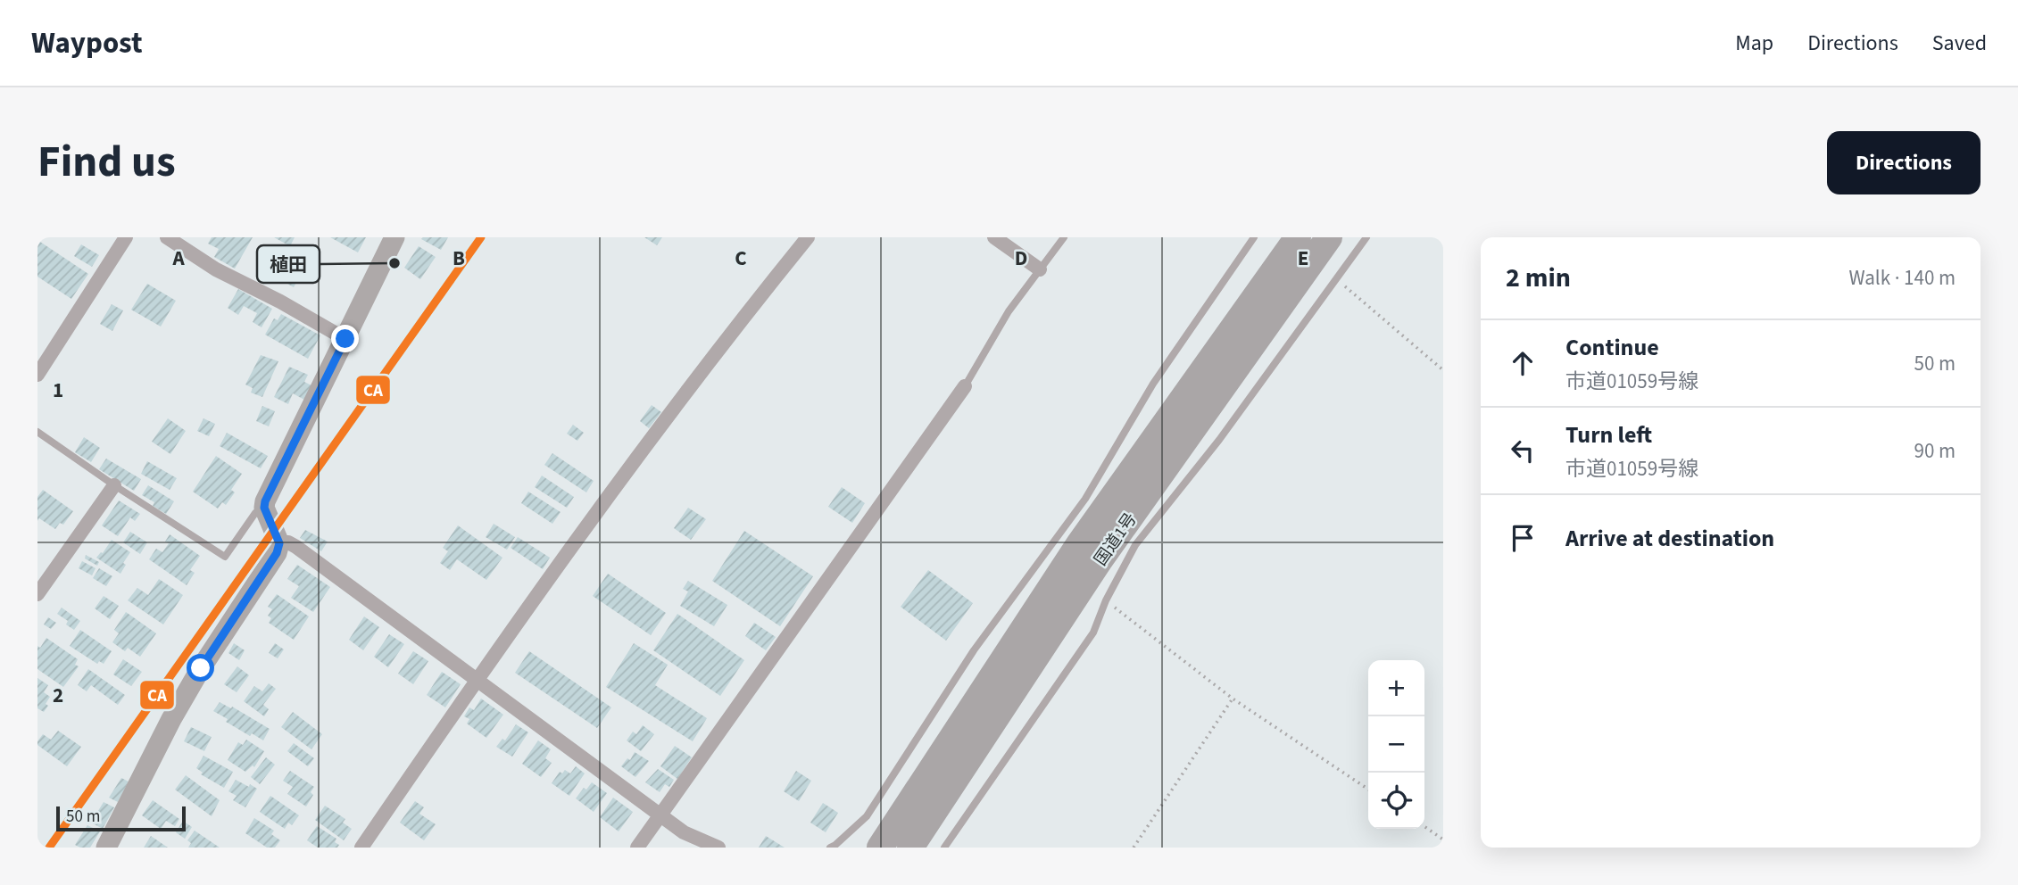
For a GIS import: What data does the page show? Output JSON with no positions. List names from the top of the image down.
{
  "streets": {
    "highway": ["国道1号"]
  },
  "places": ["植田"],
  "lines": ["transit line CA"],
  "scale_bar": "50 m",
  "page": {
    "header": "Waypost",
    "nav": ["Map", "Directions", "Saved"],
    "title": "Find us",
    "buttons": "Directions",
    "heading": ["2 min", "Walk · 140 m"],
    "list": [
      ["Continue", "市道01059号線", "50 m"],
      ["Turn left", "市道01059号線", "90 m"],
      "Arrive at destination"
    ],
    "map_buttons": ["+", "−"],
    "scale": "50 m"
  },
  "grid": {
    "columns": [
      "A",
      "B",
      "C",
      "D",
      "E"
    ],
    "rows": ["1", "2"]
  }
}
